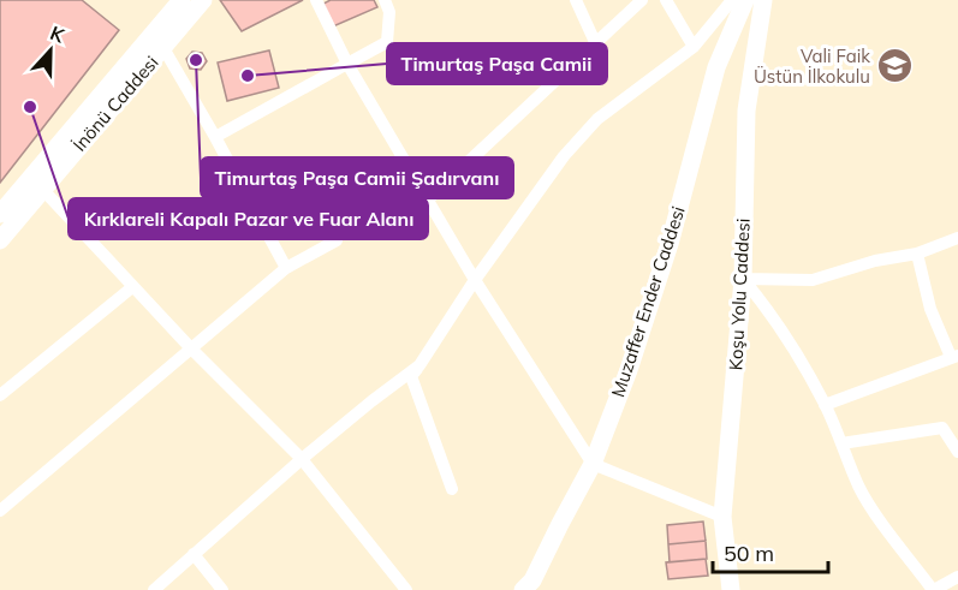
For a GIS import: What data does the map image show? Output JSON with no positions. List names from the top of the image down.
{
  "streets": {
    "street": ["İnönü Caddesi", "Koşu Yolu Caddesi", "Muzaffer Ender Caddesi"]
  },
  "places": {
    "other": ["Timurtaş Paşa Camii Şadırvanı", "Timurtaş Paşa Camii", "Kırklareli Kapalı Pazar ve Fuar Alanı"],
    "school or university": ["Vali Faik Üstün İlkokulu"]
  },
  "scale_bar": "50 m",
  "north": "top"
}
